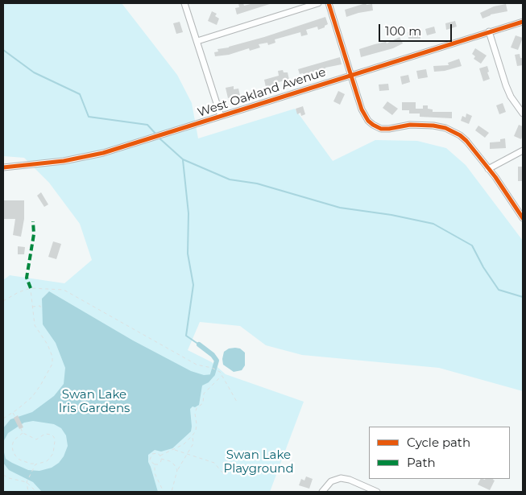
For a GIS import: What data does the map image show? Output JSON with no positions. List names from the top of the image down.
{
  "streets": {
    "street": ["West Oakland Avenue"]
  },
  "parks": ["Swan Lake Iris Gardens", "Swan Lake Playground"],
  "legend": ["Cycle path", "Path"],
  "scale_bar": "100 m"
}
